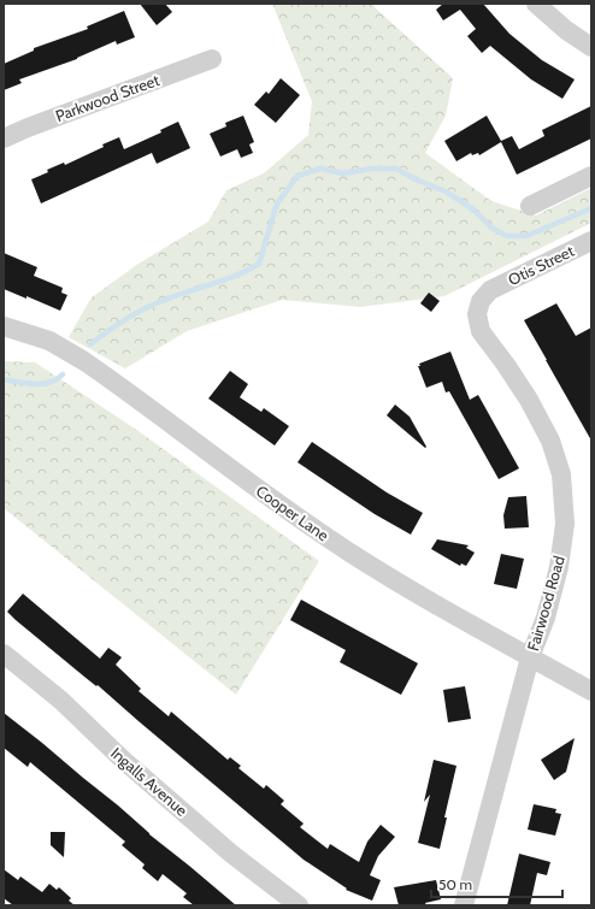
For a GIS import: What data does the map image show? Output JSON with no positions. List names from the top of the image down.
{
  "streets": {
    "street": [
      "Parkwood Street",
      "Otis Street",
      "Cooper Lane",
      "Fairwood Road",
      "Ingalls Avenue"
    ]
  },
  "crossings": [
    ["Otis Street", "Fairwood Road"],
    ["Cooper Lane", "Fairwood Road"]
  ],
  "scale_bar": "50 m"
}
